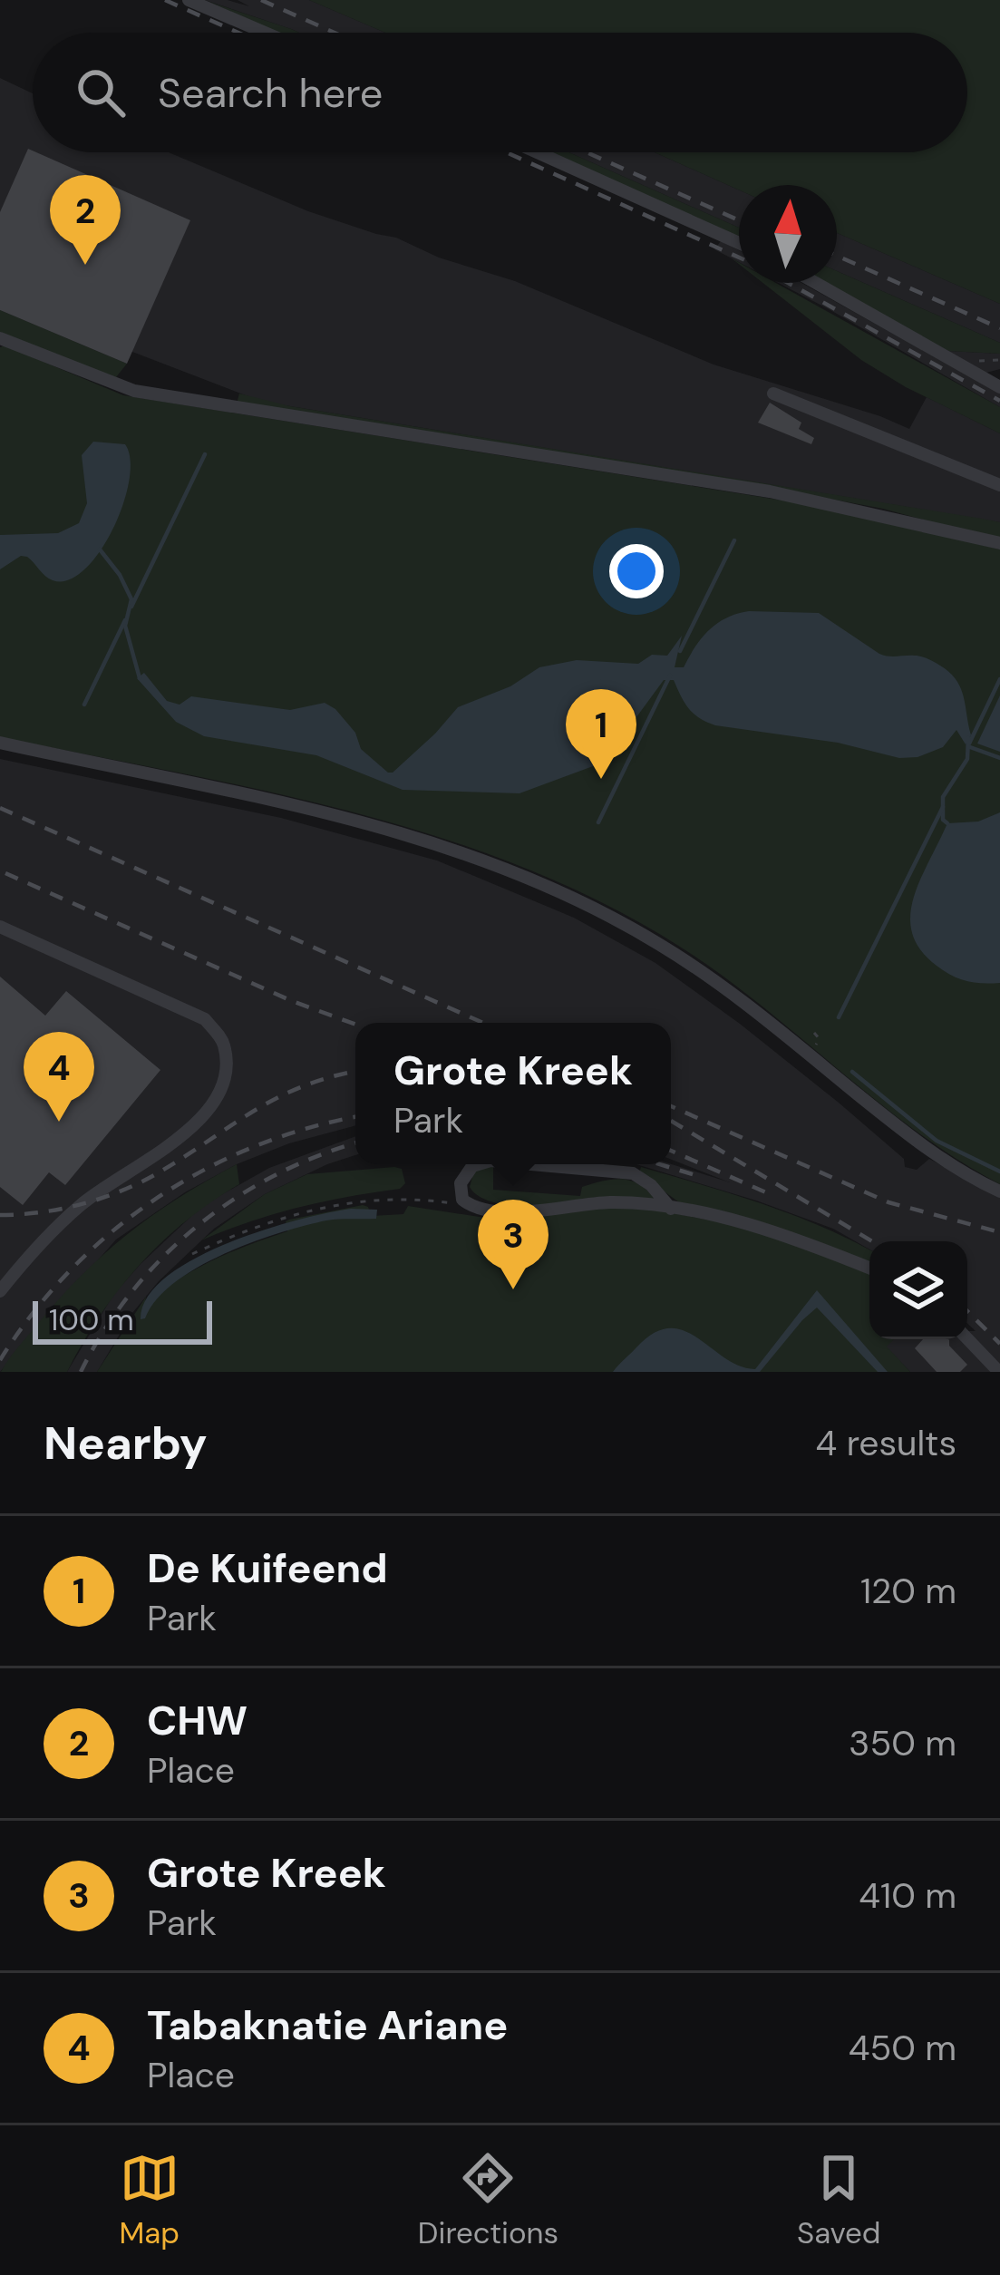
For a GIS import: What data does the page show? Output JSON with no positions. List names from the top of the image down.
{
  "scale_bar": "100 m",
  "north": "top",
  "page": {
    "search": "Search here",
    "pins": [
      "2",
      "1",
      "4",
      "3"
    ],
    "popup": ["Grote Kreek", "Park"],
    "scale": "100 m",
    "heading": ["Nearby", "4 results"],
    "list": [
      {
        "mark": "1",
        "name": "De Kuifeend",
        "note": "Park",
        "value": "120 m"
      },
      {
        "mark": "2",
        "name": "CHW",
        "note": "Place",
        "value": "350 m"
      },
      {
        "mark": "3",
        "name": "Grote Kreek",
        "note": "Park",
        "value": "410 m"
      },
      {
        "mark": "4",
        "name": "Tabaknatie Ariane",
        "note": "Place",
        "value": "450 m"
      }
    ],
    "nav": ["Map", "Directions", "Saved"]
  }
}
